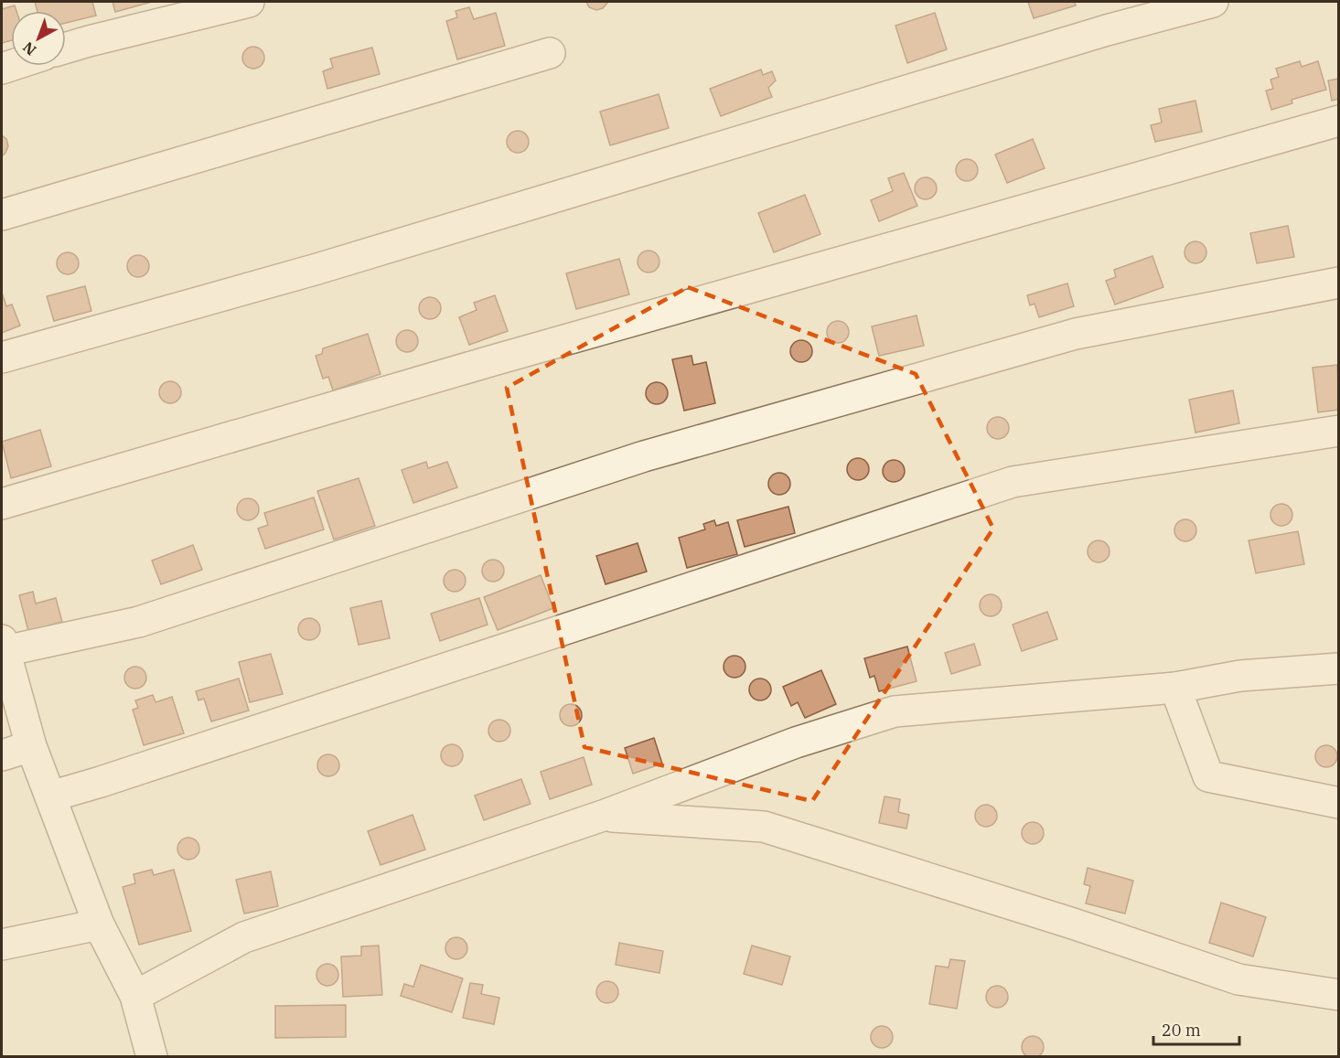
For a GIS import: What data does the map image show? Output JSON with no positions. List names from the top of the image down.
{
  "scale_bar": "20 m",
  "north": "bottom left"
}
